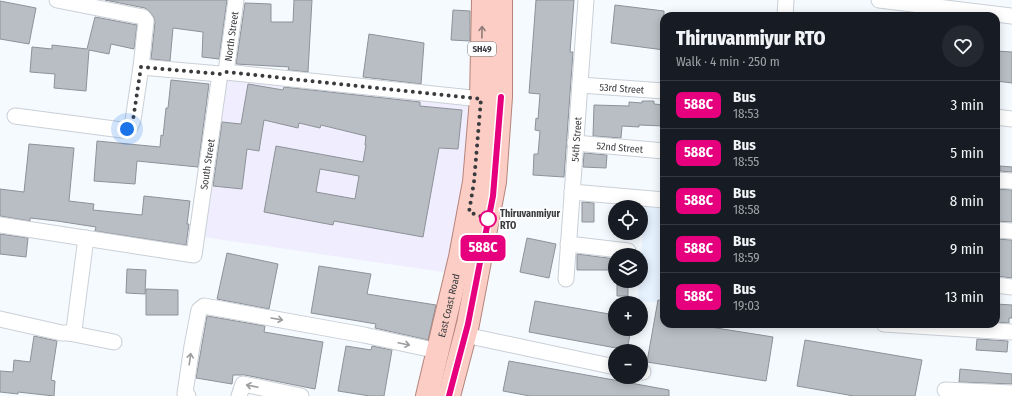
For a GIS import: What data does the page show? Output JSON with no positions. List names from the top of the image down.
{
  "streets": {
    "main road": ["SH49", "East Coast Road"],
    "street": [
      "North Street",
      "53rd Street",
      "54th Street",
      "52nd Street",
      "South Street"
    ]
  },
  "crossings": [
    ["North Street", "South Street"],
    ["53rd Street", "54th Street"],
    ["54th Street", "52nd Street"]
  ],
  "places": ["Thiruvanmiyur RTO"],
  "lines": ["bus line 588C"],
  "page": {
    "on_map": "588C",
    "heading": ["Thiruvanmiyur RTO", "Walk · 4 min · 250 m"],
    "list": [
      {
        "mark": "588C",
        "name": "Bus",
        "note": "18:53",
        "value": "3 min"
      },
      {
        "mark": "588C",
        "name": "Bus",
        "note": "18:55",
        "value": "5 min"
      },
      {
        "mark": "588C",
        "name": "Bus",
        "note": "18:58",
        "value": "8 min"
      },
      {
        "mark": "588C",
        "name": "Bus",
        "note": "18:59",
        "value": "9 min"
      },
      {
        "mark": "588C",
        "name": "Bus",
        "note": "19:03",
        "value": "13 min"
      }
    ],
    "map_buttons": ["+", "−"]
  }
}
